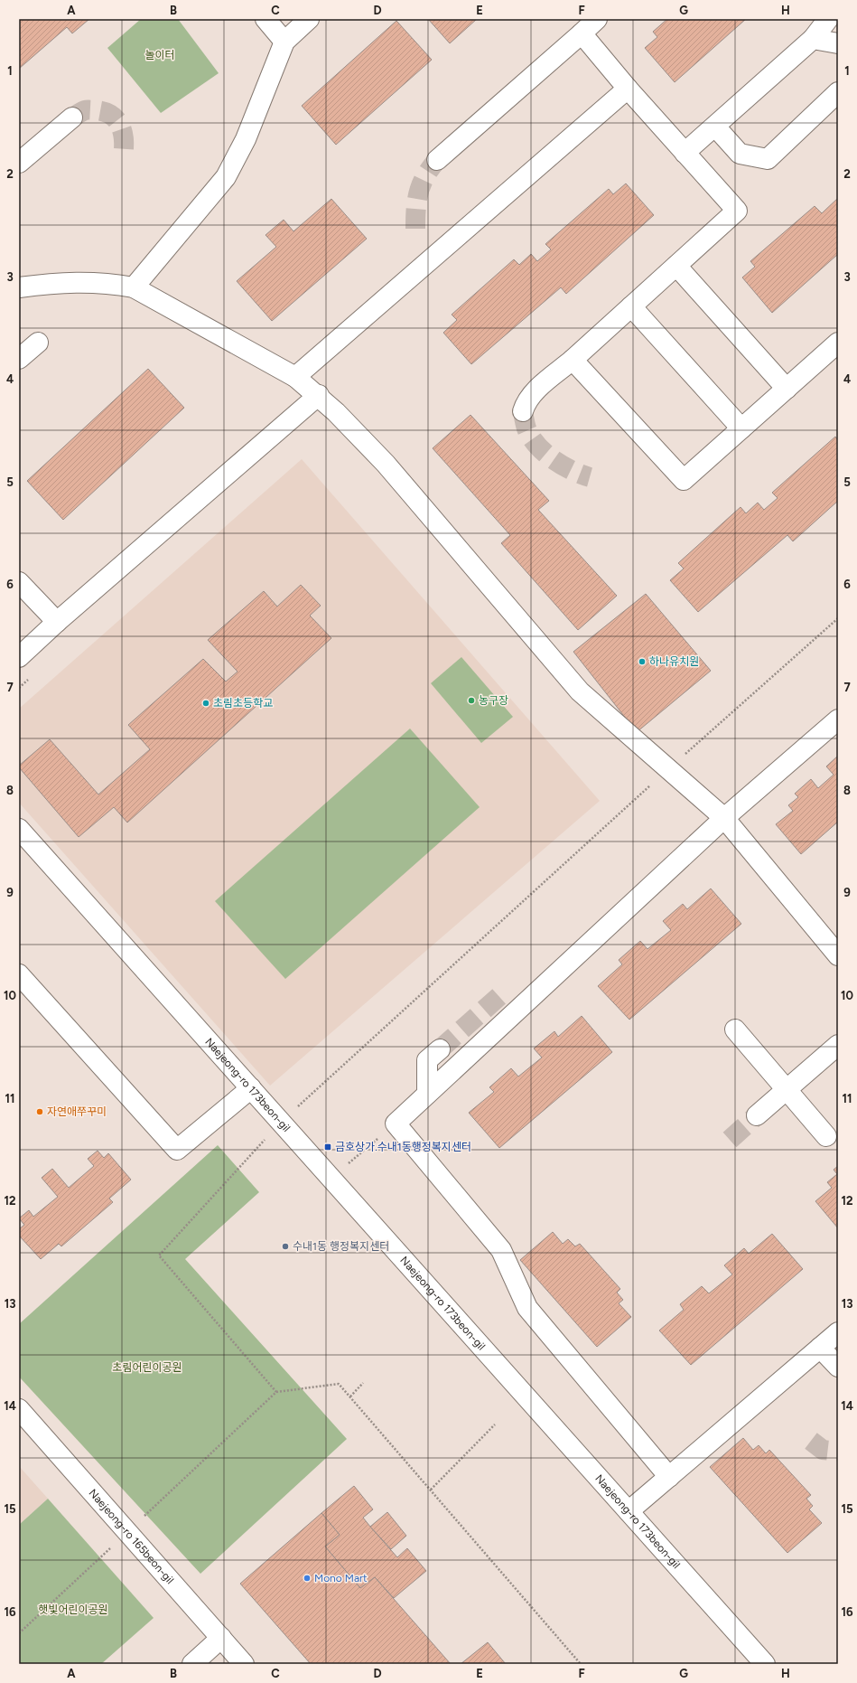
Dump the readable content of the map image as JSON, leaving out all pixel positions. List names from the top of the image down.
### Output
{
  "streets": {
    "street": ["Naejeong-ro 173beon-gil", "Naejeong-ro 165beon-gil"]
  },
  "parks": ["놀이터", "초림어린이공원", "햇빛어린이공원"],
  "places": {
    "other": [
      "하나유치원",
      "농구장",
      "초림초등학교",
      "자연애쭈꾸미",
      "수내1동 행정복지센터",
      "Mono Mart"
    ],
    "transit": ["금호상가.수내1동행정복지센터"]
  },
  "grid": {
    "columns": [
      "A",
      "B",
      "C",
      "D",
      "E",
      "F",
      "G",
      "H"
    ],
    "rows": [
      "1",
      "2",
      "3",
      "4",
      "5",
      "6",
      "7",
      "8",
      "9",
      "10",
      "11",
      "12",
      "13",
      "14",
      "15",
      "16"
    ]
  }
}
